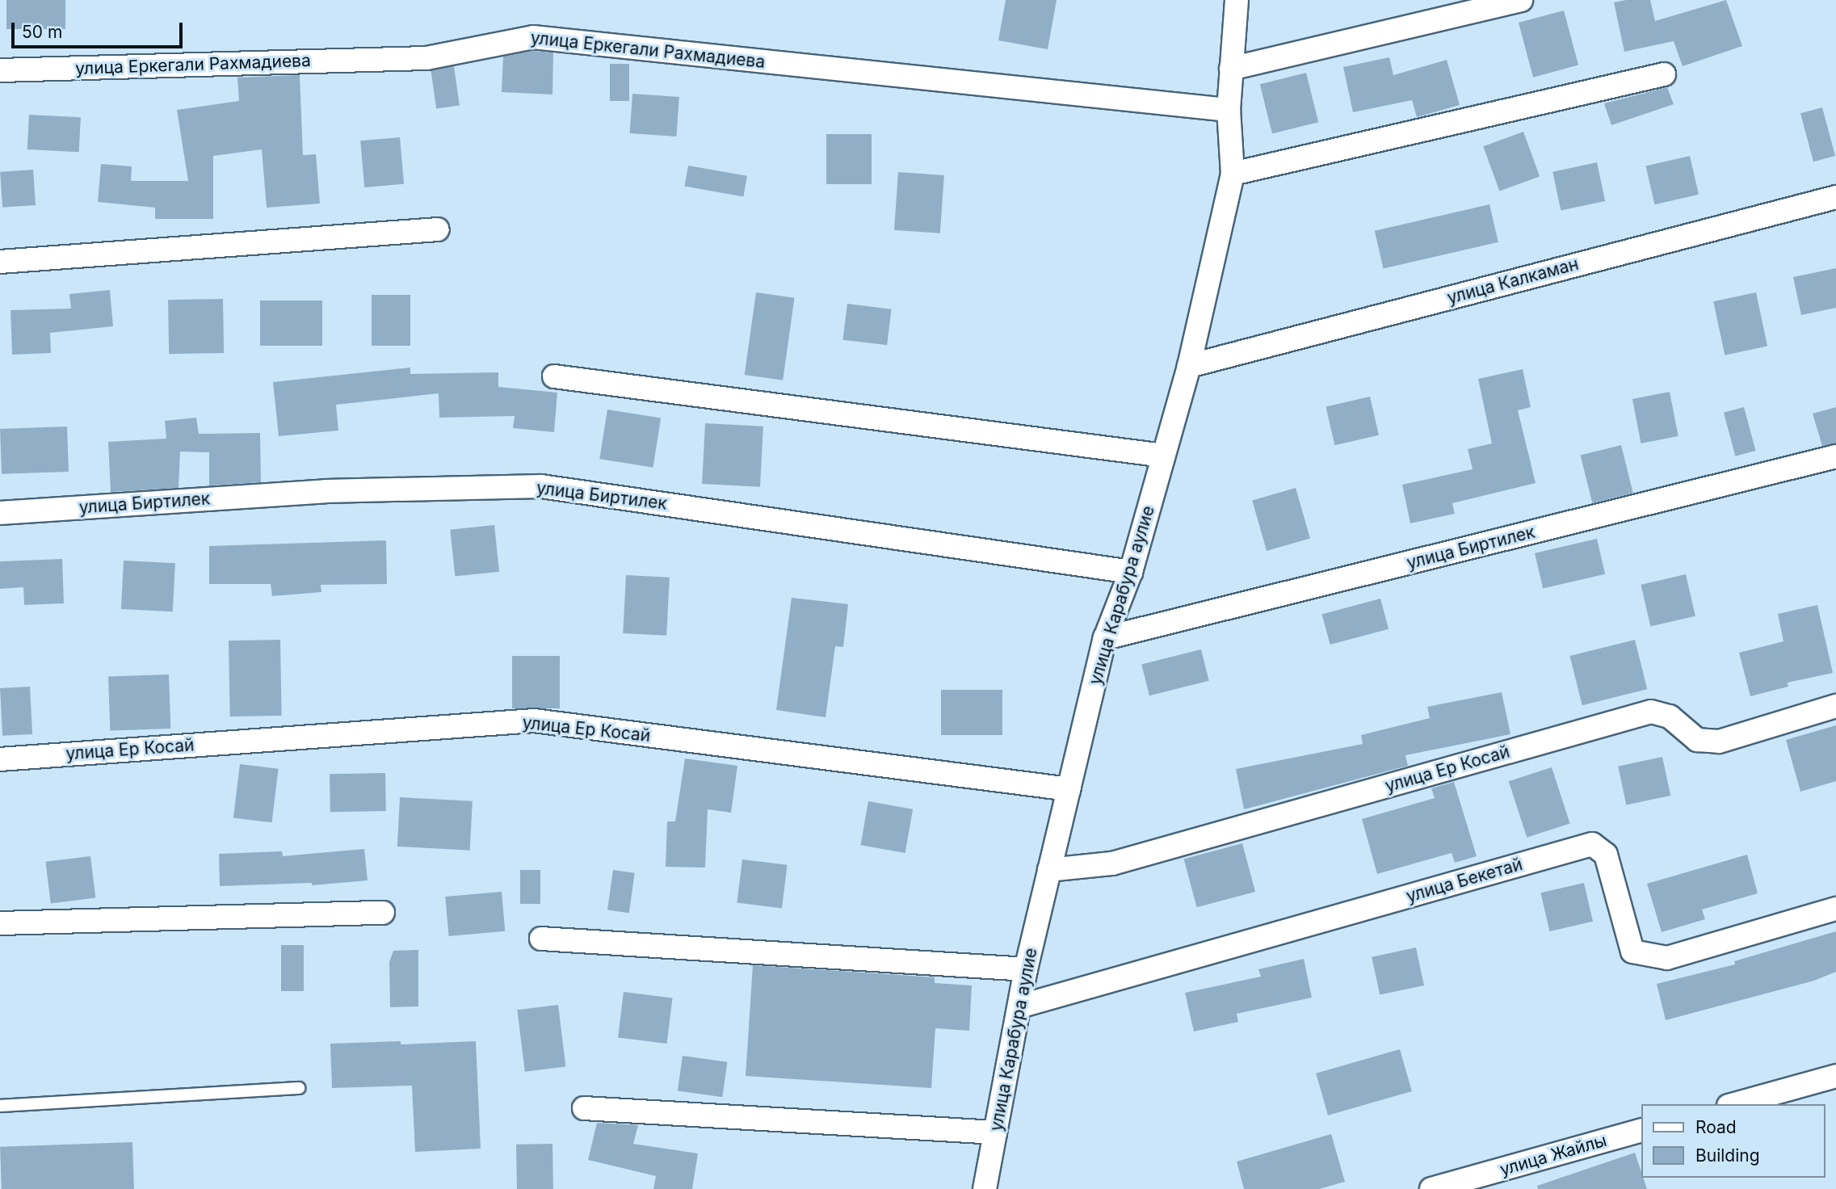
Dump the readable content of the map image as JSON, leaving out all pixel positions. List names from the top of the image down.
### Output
{
  "streets": {
    "street": [
      "улица Еркегали Рахмадиева",
      "улица Калкаман",
      "улица Биртилек",
      "улица Карабура аулие",
      "улица Ер Косай",
      "улица Бекетай",
      "улица Жайлы"
    ]
  },
  "crossings": [
    ["улица Еркегали Рахмадиева", "улица Карабура аулие"],
    ["улица Калкаман", "улица Карабура аулие"],
    ["улица Биртилек", "улица Карабура аулие"],
    ["улица Карабура аулие", "улица Ер Косай"],
    ["улица Карабура аулие", "улица Бекетай"]
  ],
  "legend": ["Road", "Building"],
  "scale_bar": "50 m"
}
